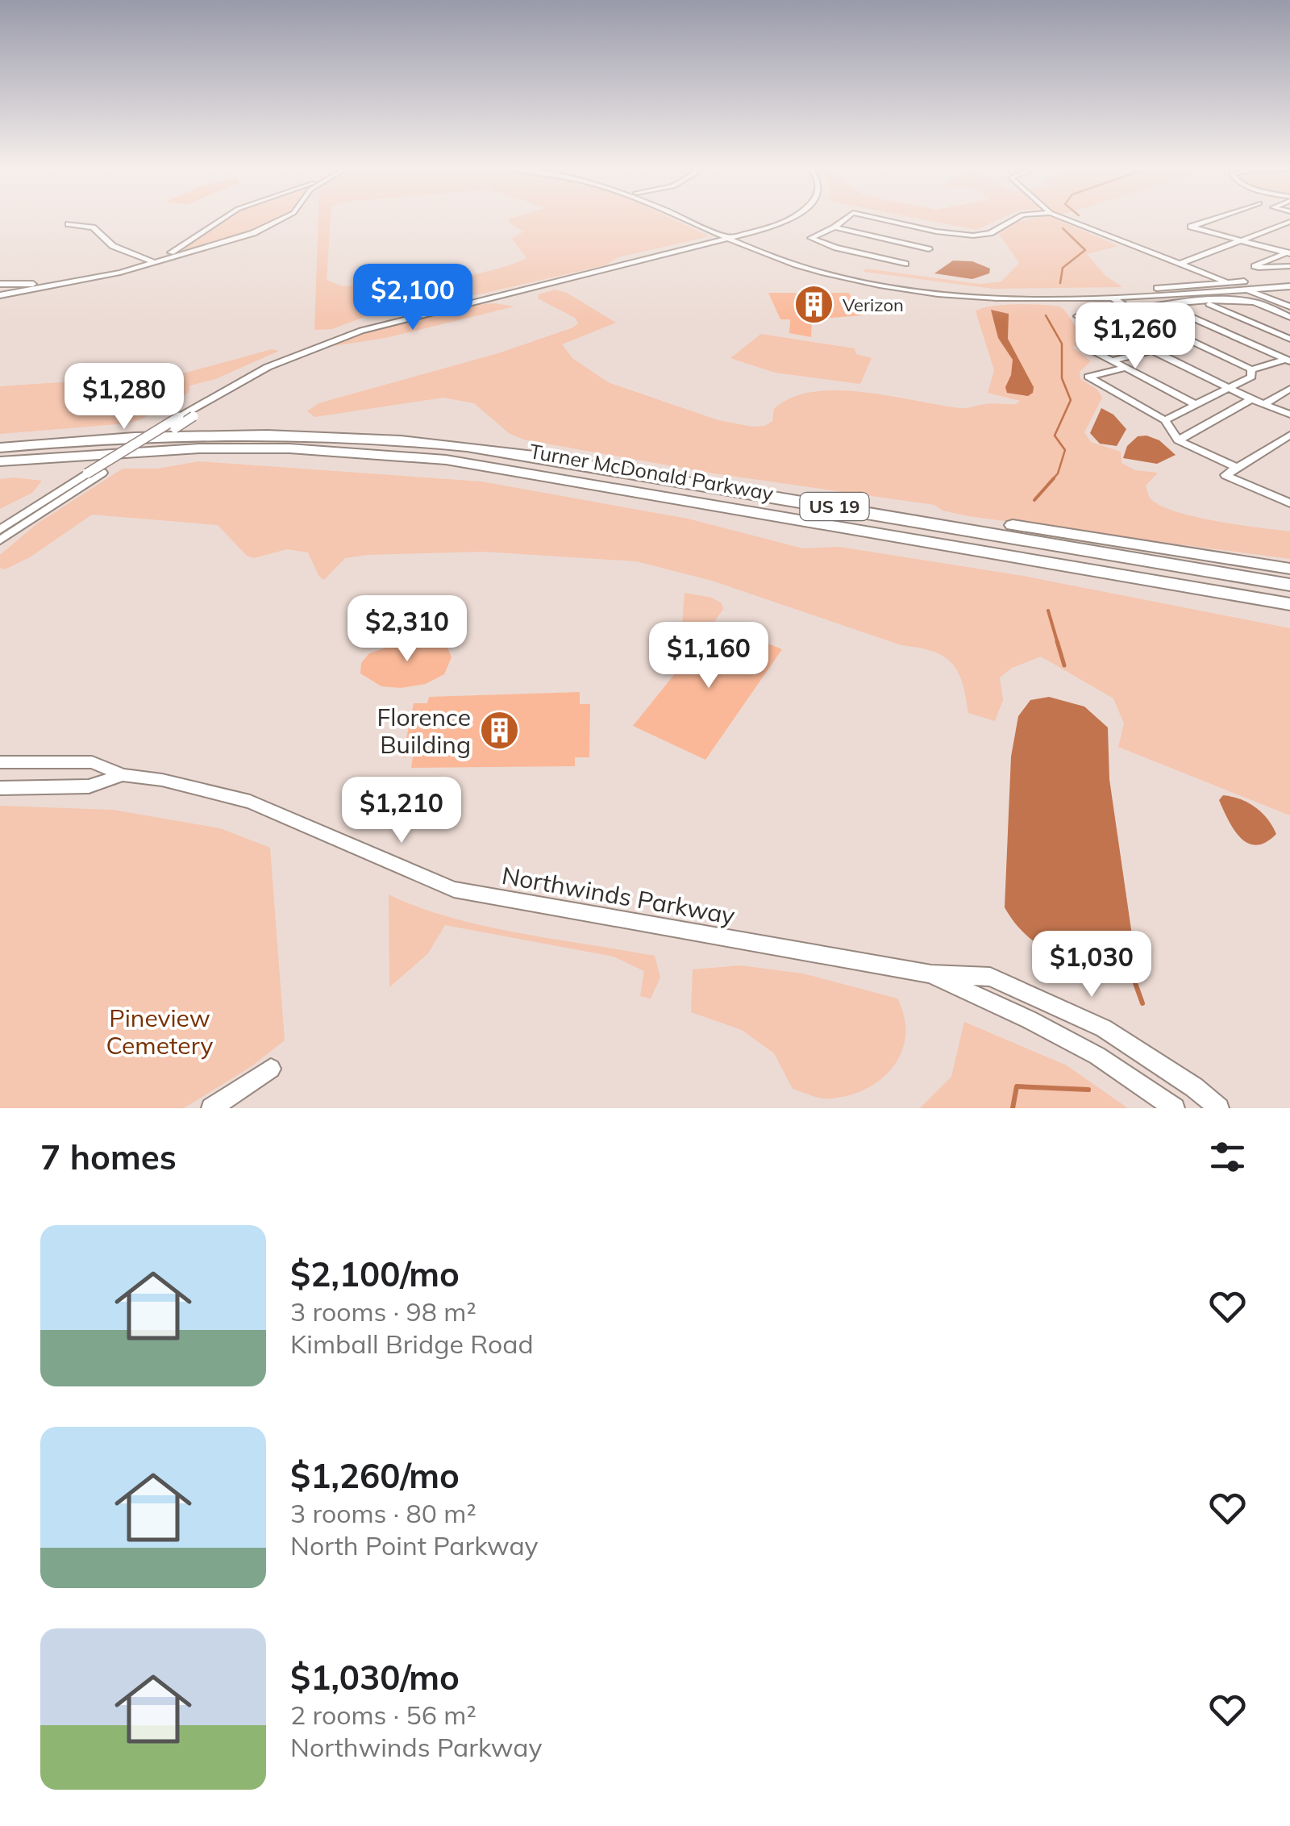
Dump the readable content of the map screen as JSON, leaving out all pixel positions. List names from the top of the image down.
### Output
{
  "streets": {
    "highway": ["Turner McDonald Parkway", "US 19"],
    "street": ["Northwinds Parkway"]
  },
  "parks": ["Pineview Cemetery"],
  "places": {
    "building": ["Verizon", "Florence Building"]
  },
  "page": {
    "price": [
      "$2,100",
      "$1,260",
      "$1,280",
      "$2,310",
      "$1,160",
      "$1,210",
      "$1,030"
    ],
    "heading": "7 homes",
    "list": [
      {
        "name": "$2,100/mo",
        "note": "3 rooms · 98 m² · Kimball Bridge Road"
      },
      {
        "name": "$1,260/mo",
        "note": "3 rooms · 80 m² · North Point Parkway"
      },
      {
        "name": "$1,030/mo",
        "note": "2 rooms · 56 m² · Northwinds Parkway"
      }
    ]
  }
}
